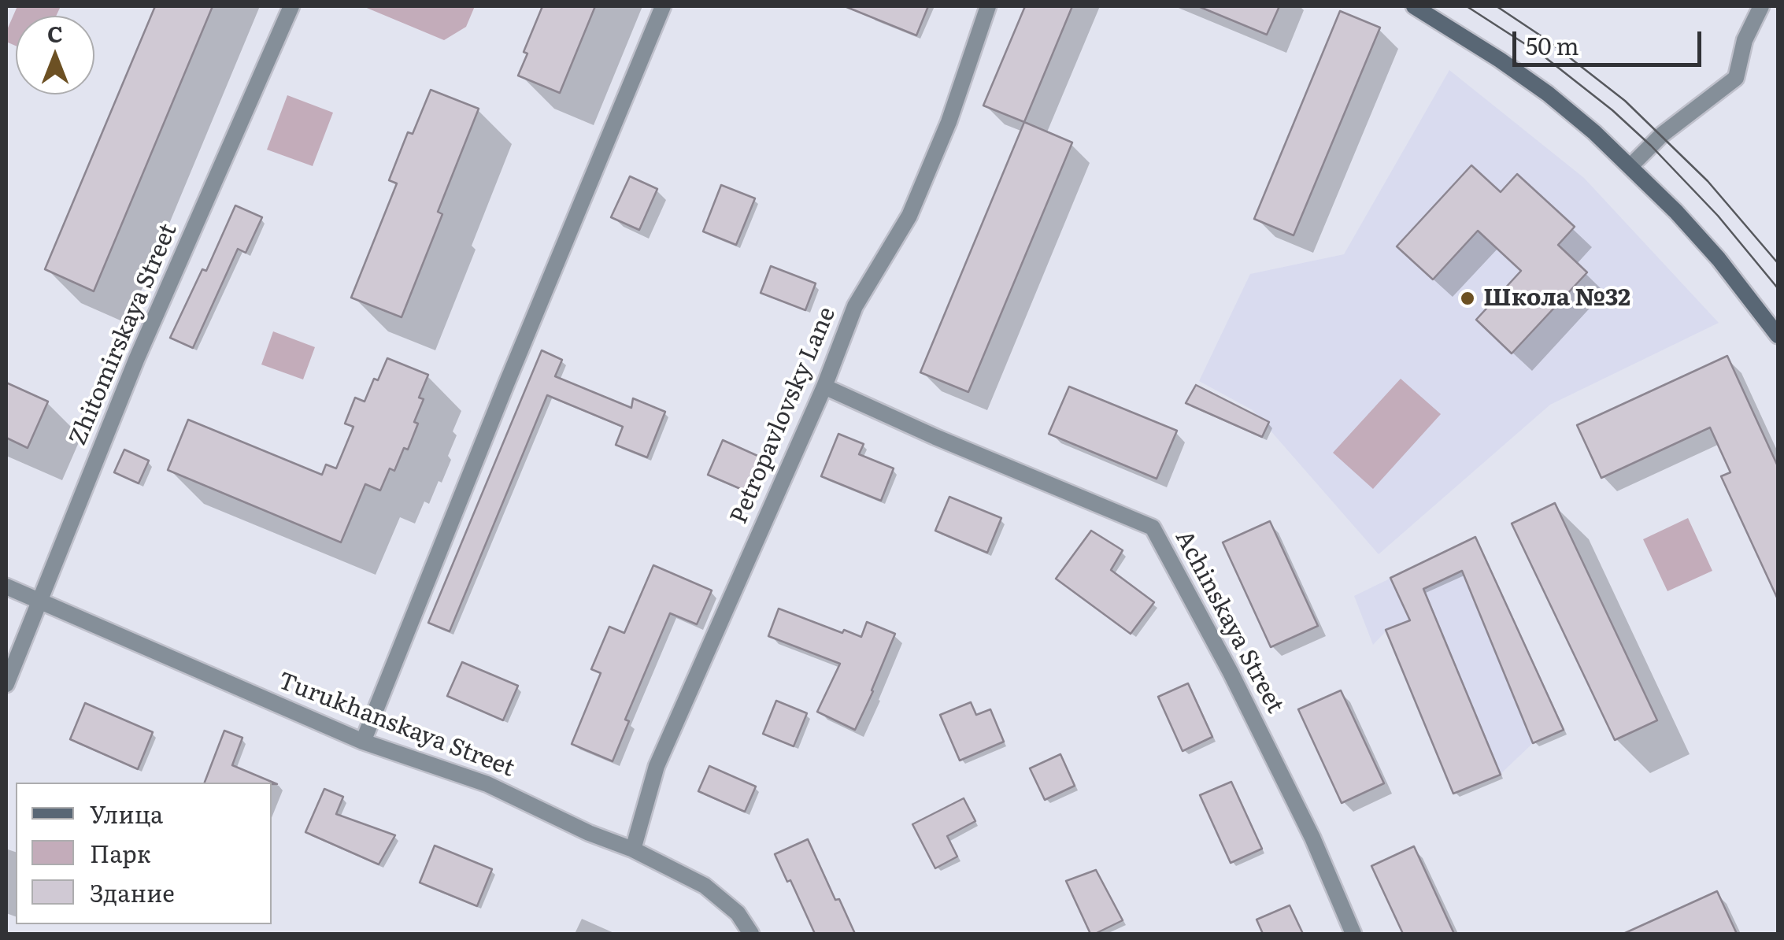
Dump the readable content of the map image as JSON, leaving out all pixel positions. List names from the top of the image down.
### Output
{
  "streets": {
    "street": [
      "Zhitomirskaya Street",
      "Petropavlovsky Lane",
      "Achinskaya Street",
      "Turukhanskaya Street"
    ]
  },
  "crossings": [
    ["Zhitomirskaya Street", "Turukhanskaya Street"],
    ["Petropavlovsky Lane", "Achinskaya Street"],
    ["Petropavlovsky Lane", "Turukhanskaya Street"]
  ],
  "places": ["Школа №32"],
  "legend": ["Улица", "Парк", "Здание"],
  "scale_bar": "50 m",
  "north": "top"
}
